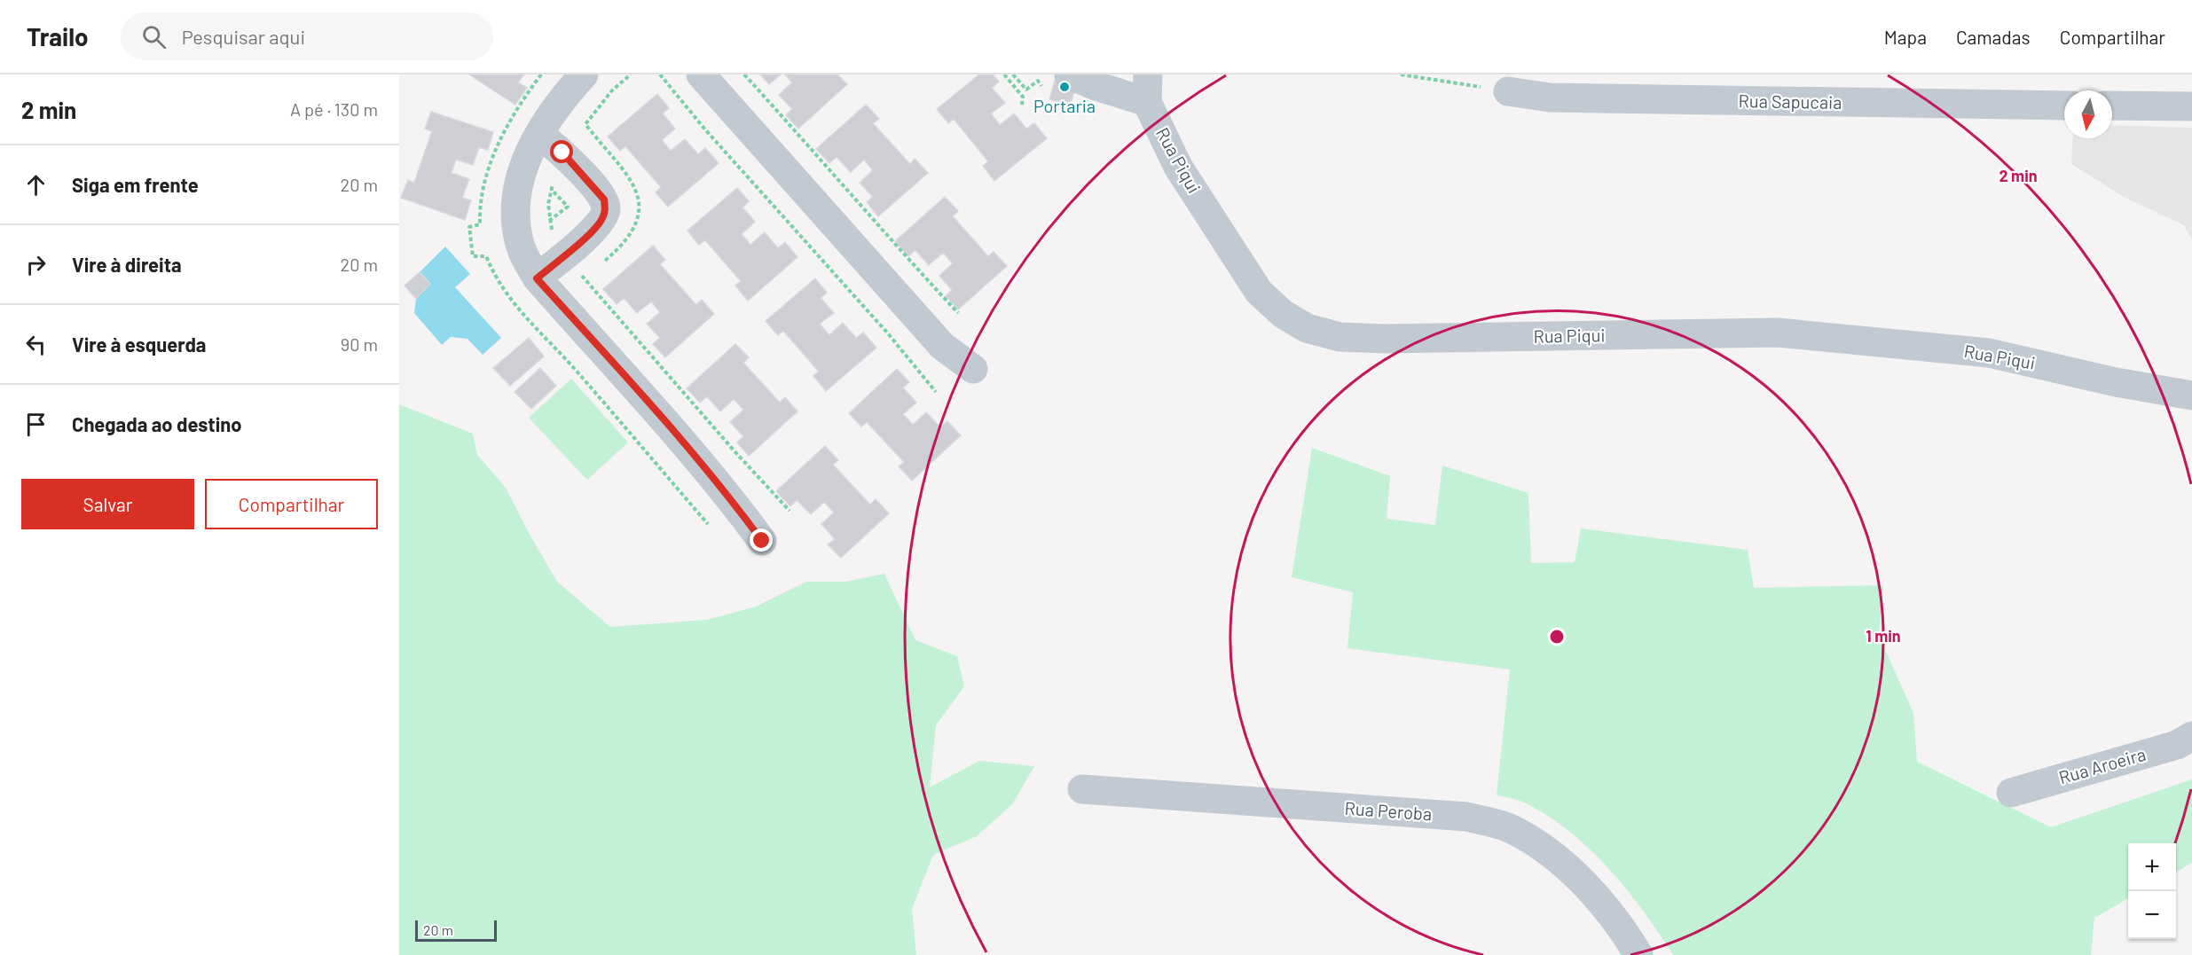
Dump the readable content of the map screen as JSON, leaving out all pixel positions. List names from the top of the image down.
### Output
{
  "streets": {
    "street": [
      "Rua Sapucaia",
      "Rua Piqui",
      "Rua Aroeira",
      "Rua Peroba"
    ]
  },
  "places": ["Portaria"],
  "scale_bar": "20 m",
  "north": "bottom",
  "page": {
    "header": "Trailo",
    "search": "Pesquisar aqui",
    "nav": ["Mapa", "Camadas", "Compartilhar"],
    "heading": ["2 min", "A pé · 130 m"],
    "list": [
      ["Siga em frente", "20 m"],
      ["Vire à direita", "20 m"],
      ["Vire à esquerda", "90 m"],
      "Chegada ao destino"
    ],
    "buttons": ["Salvar", "Compartilhar"],
    "map_buttons": ["+", "−"],
    "scale": "20 m"
  },
  "rings": ["2 min", "1 min"]
}
